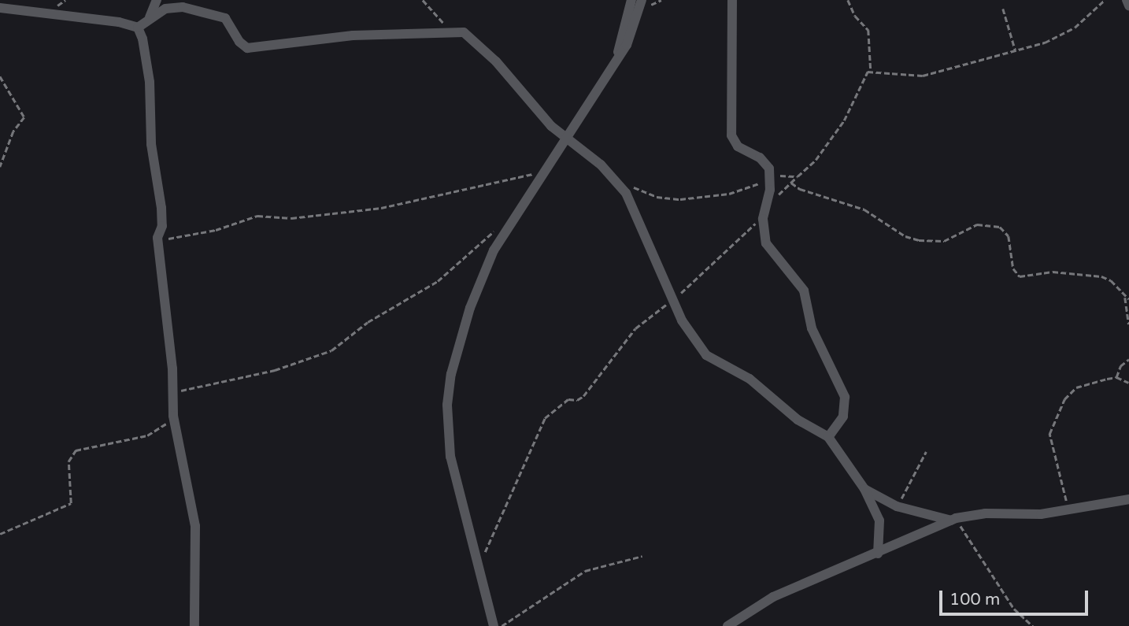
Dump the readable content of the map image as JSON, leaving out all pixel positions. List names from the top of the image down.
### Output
{
  "scale_bar": "100 m"
}
